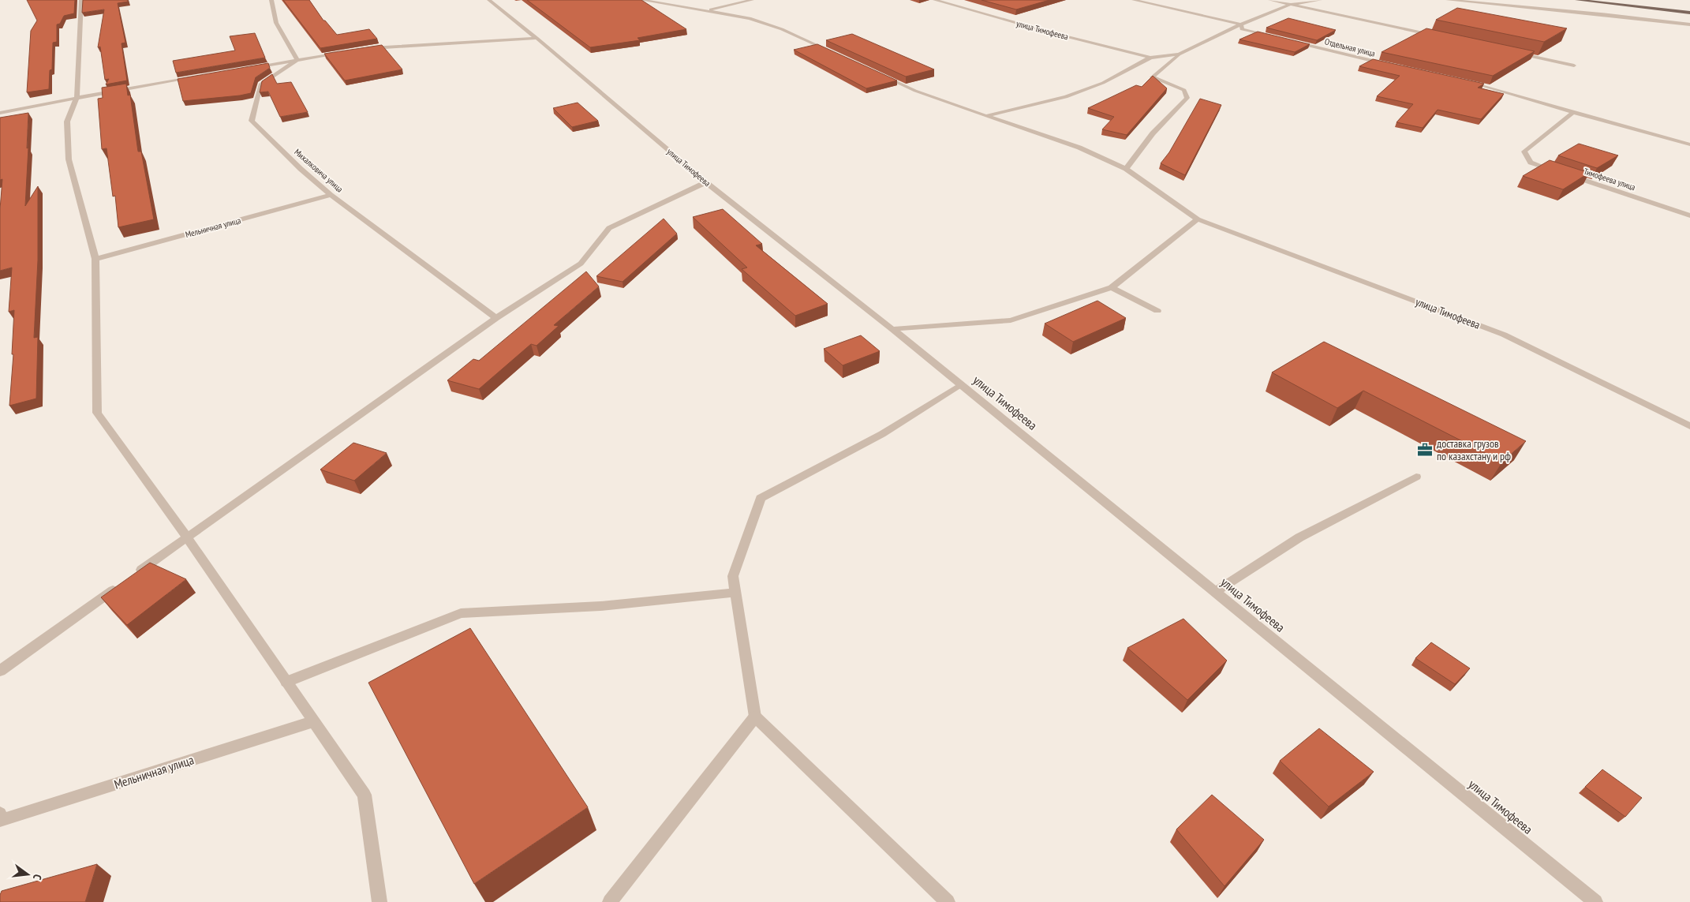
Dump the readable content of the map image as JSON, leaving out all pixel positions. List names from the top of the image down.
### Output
{
  "streets": {
    "street": [
      "улица Тимофеева",
      "Отдельная улица",
      "Михалковича улица",
      "Тимофеева улица",
      "Мельничная улица"
    ]
  },
  "crossings": [
    ["Михалковича улица", "Мельничная улица"]
  ],
  "places": {
    "office": ["доставка грузов по казахстану и рф"]
  },
  "north": "right"
}
